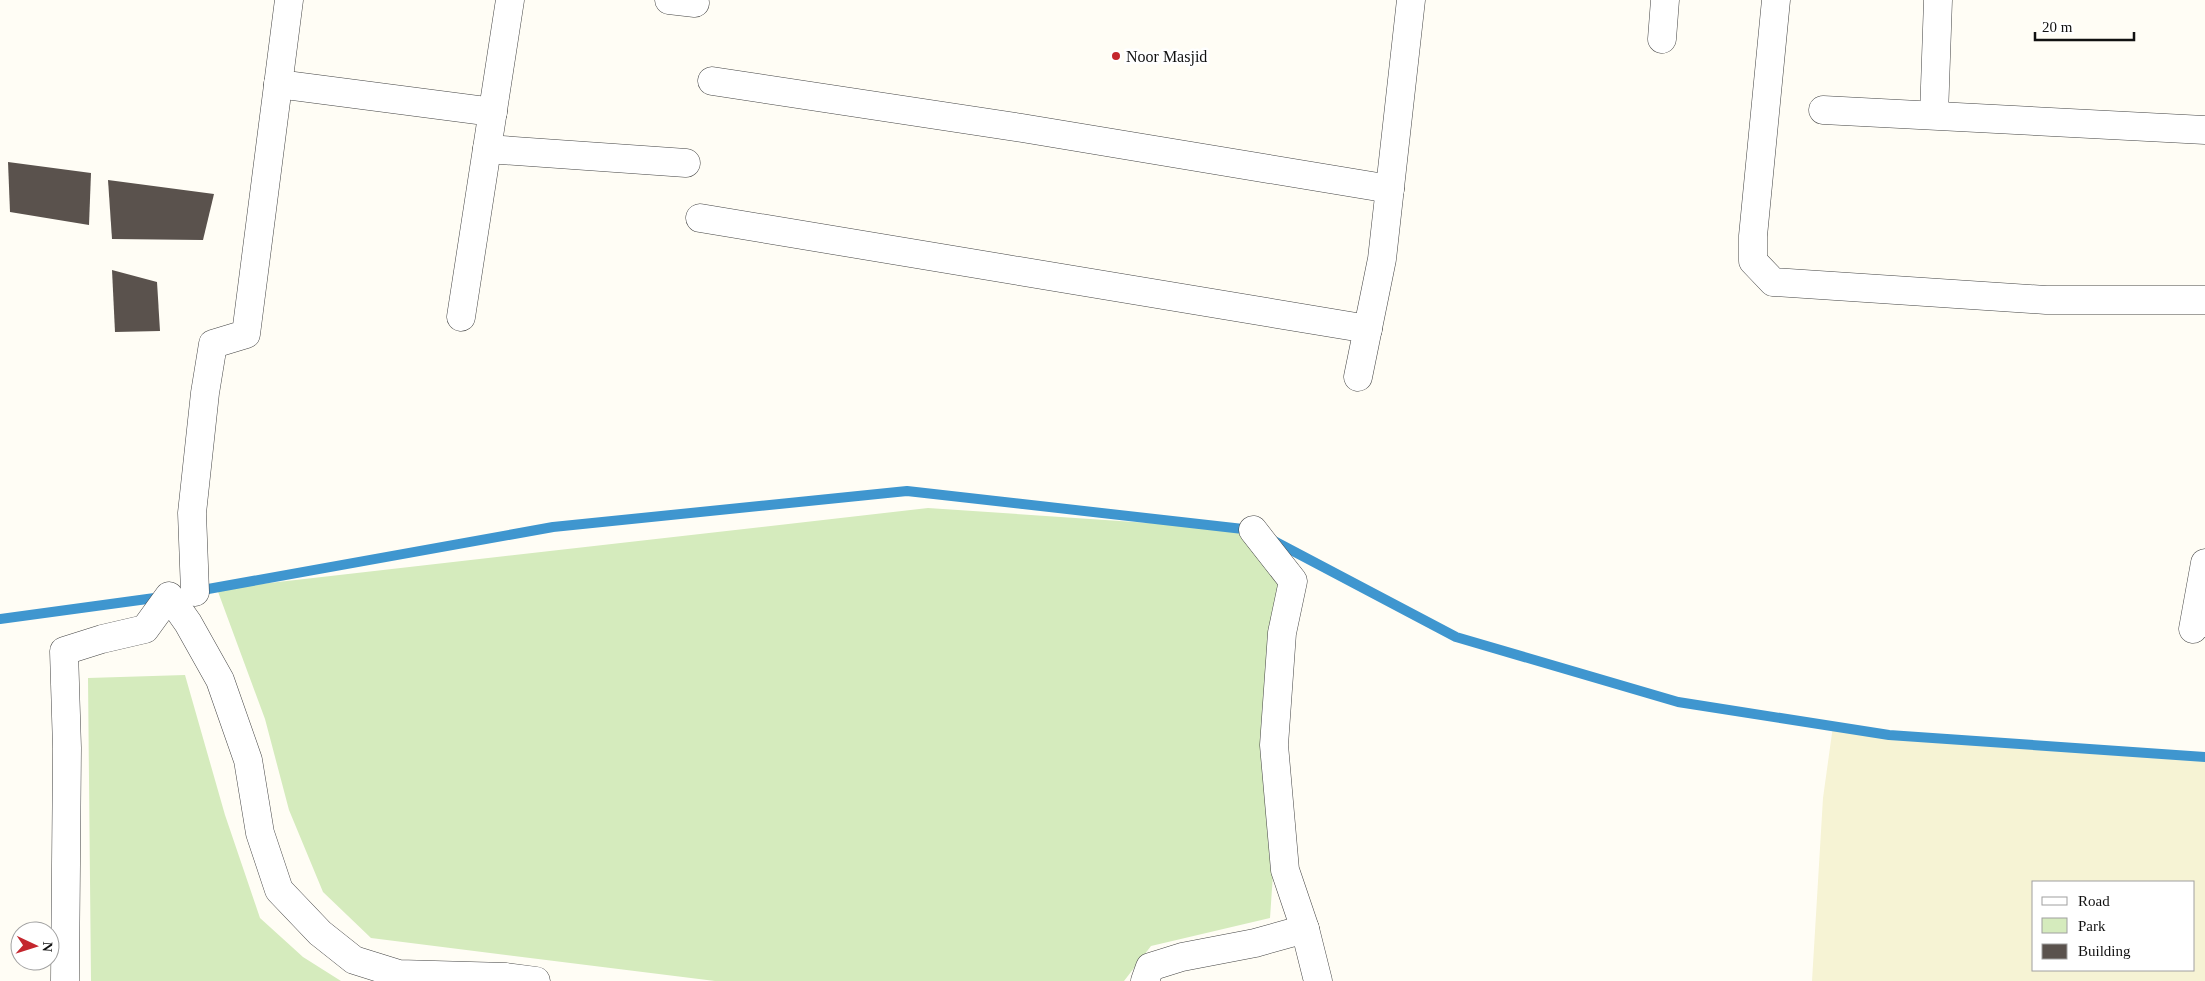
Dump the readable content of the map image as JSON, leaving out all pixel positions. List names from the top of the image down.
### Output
{
  "places": ["Noor Masjid"],
  "legend": ["Road", "Park", "Building"],
  "scale_bar": "20 m",
  "north": "right"
}
